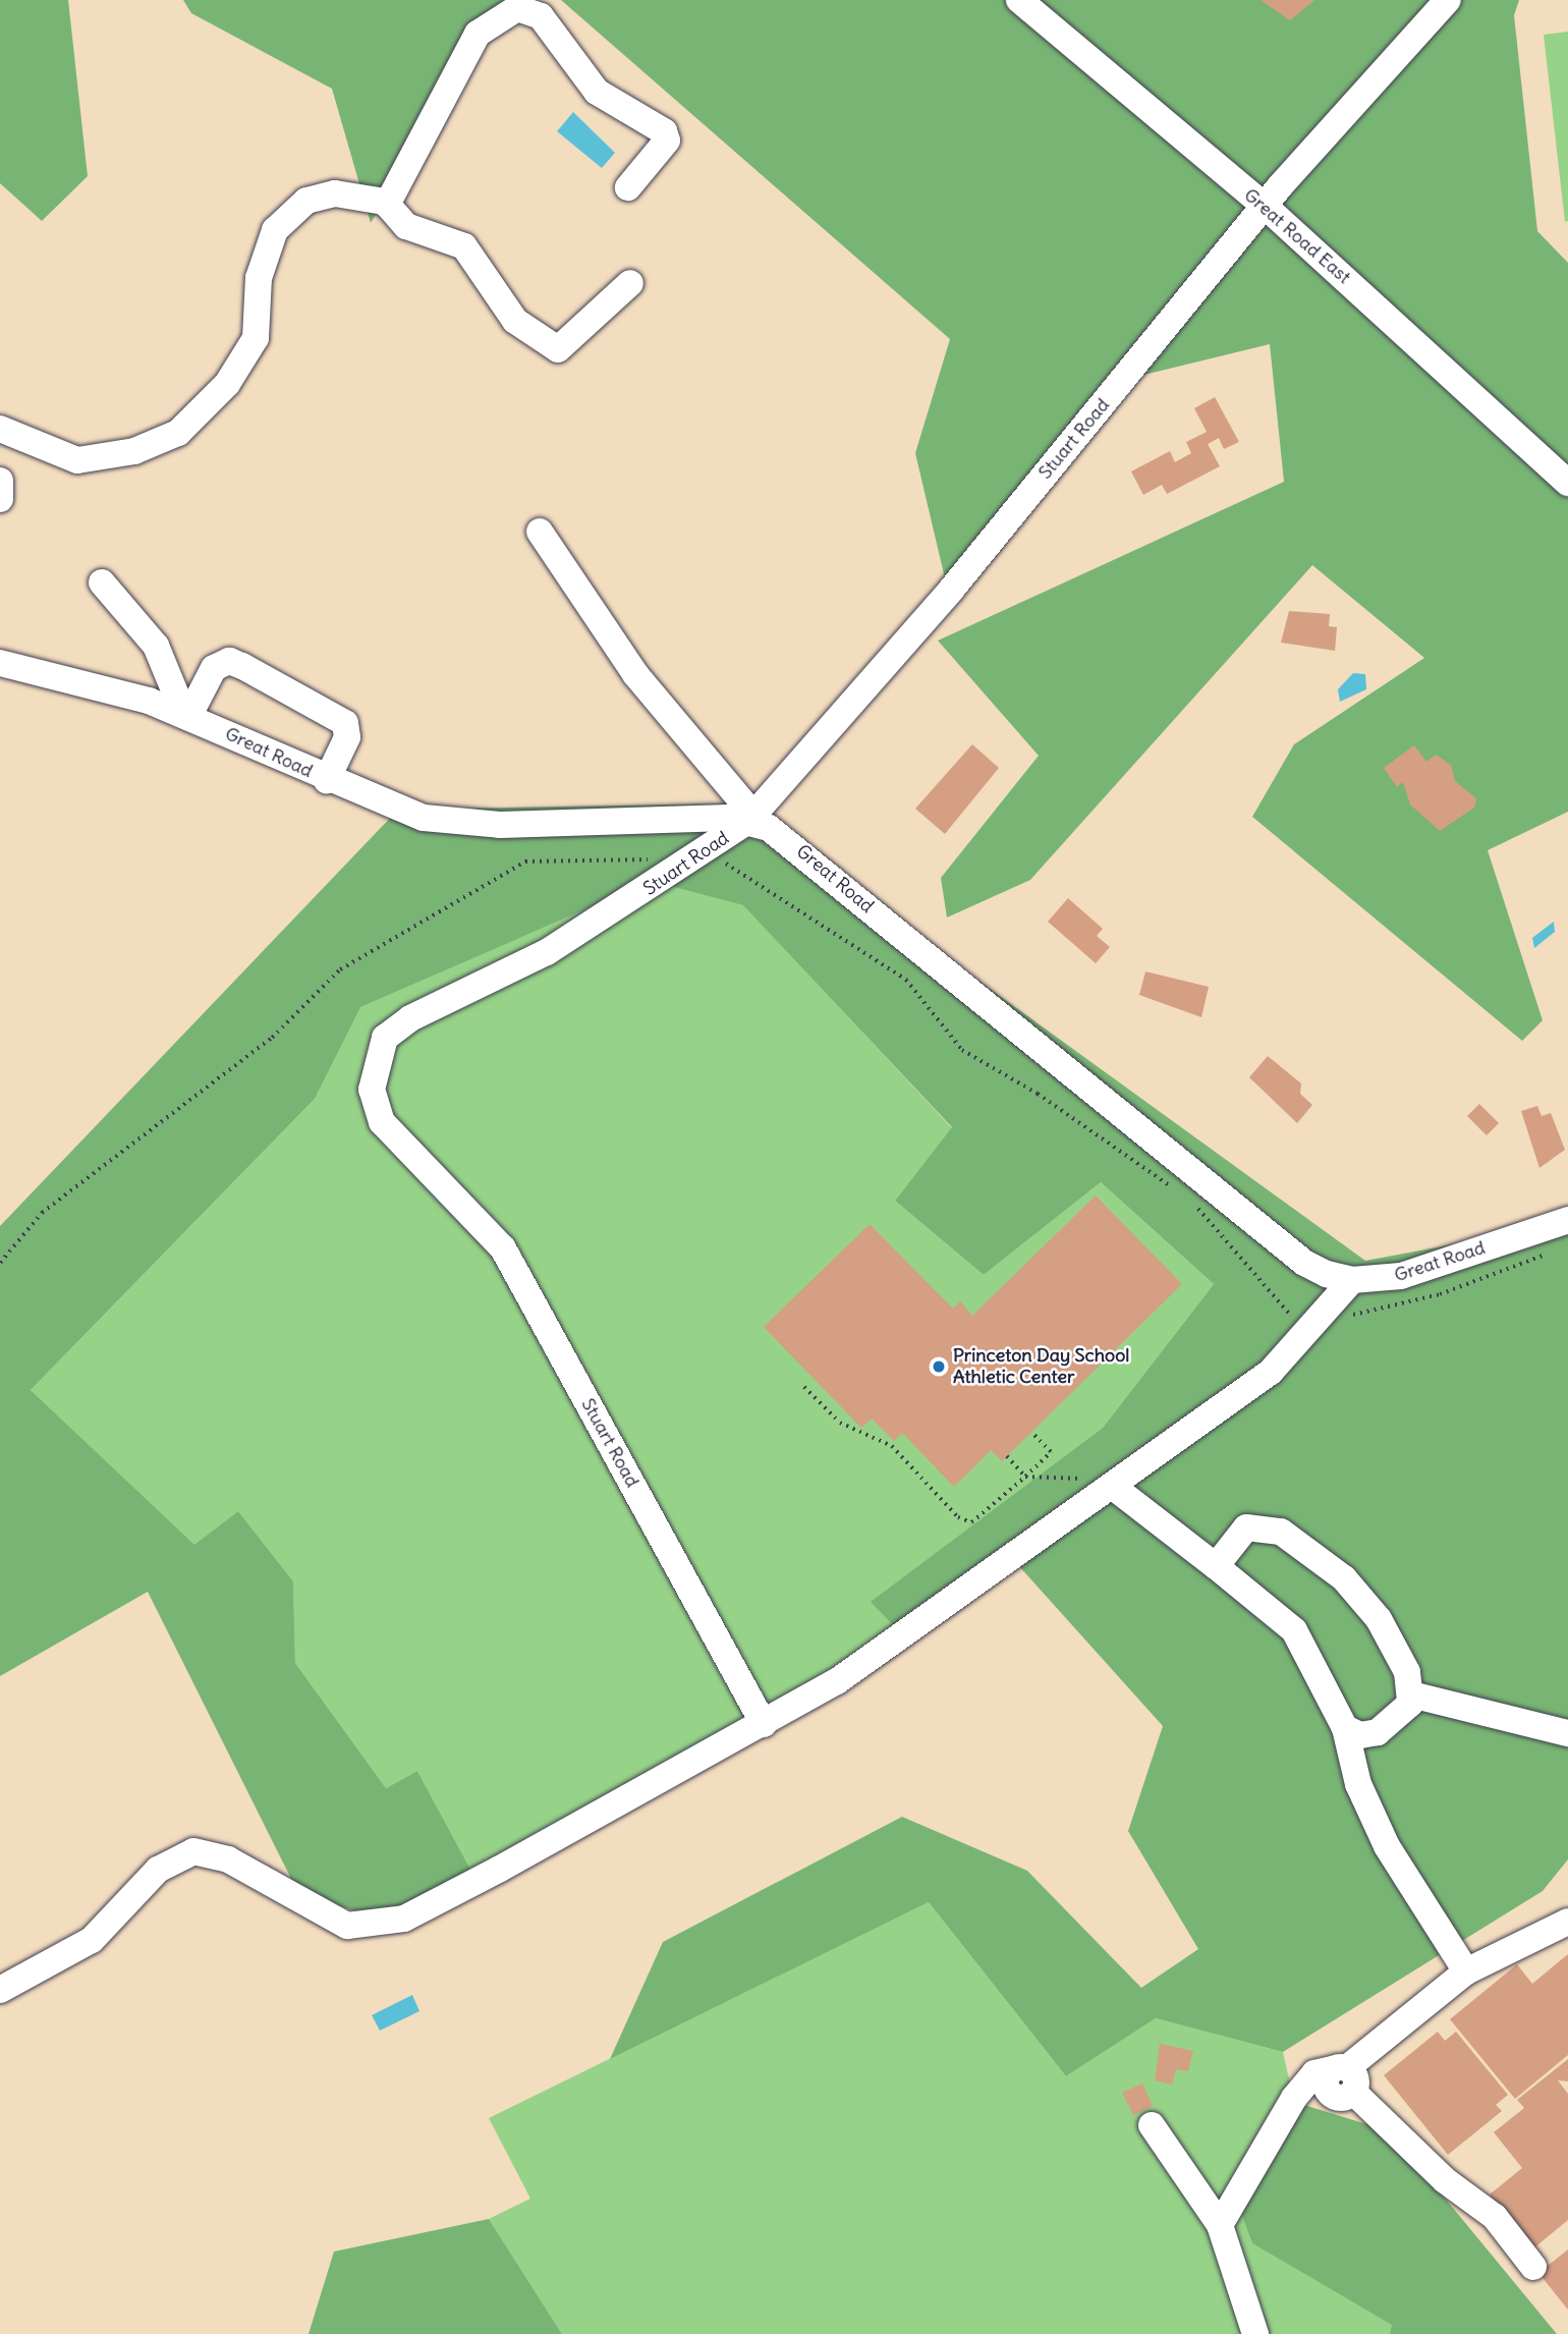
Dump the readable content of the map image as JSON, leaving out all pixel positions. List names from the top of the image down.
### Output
{
  "streets": {
    "street": ["Great Road East", "Stuart Road", "Great Road"]
  },
  "crossings": [
    ["Great Road East", "Stuart Road"],
    ["Stuart Road", "Great Road"]
  ],
  "places": ["Princeton Day School Athletic Center"]
}
